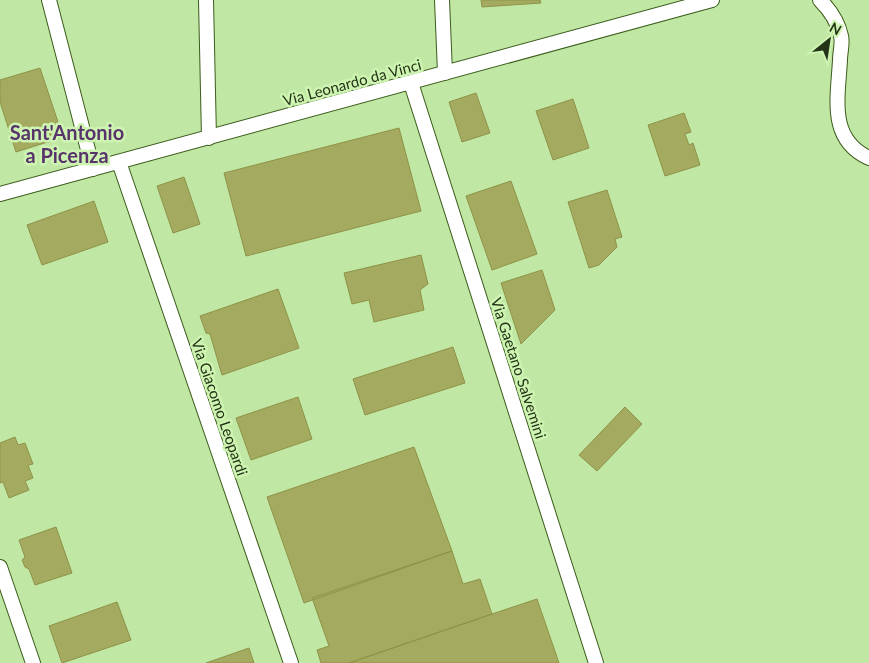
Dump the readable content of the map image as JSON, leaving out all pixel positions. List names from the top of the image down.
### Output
{
  "streets": {
    "street": ["Via Leonardo da Vinci", "Via Gaetano Salvemini", "Via Giacomo Leopardi"]
  },
  "crossings": [
    ["Via Leonardo da Vinci", "Via Gaetano Salvemini"],
    ["Via Leonardo da Vinci", "Via Giacomo Leopardi"]
  ],
  "districts": ["Sant'Antonio a Picenza"],
  "north": "top right"
}
